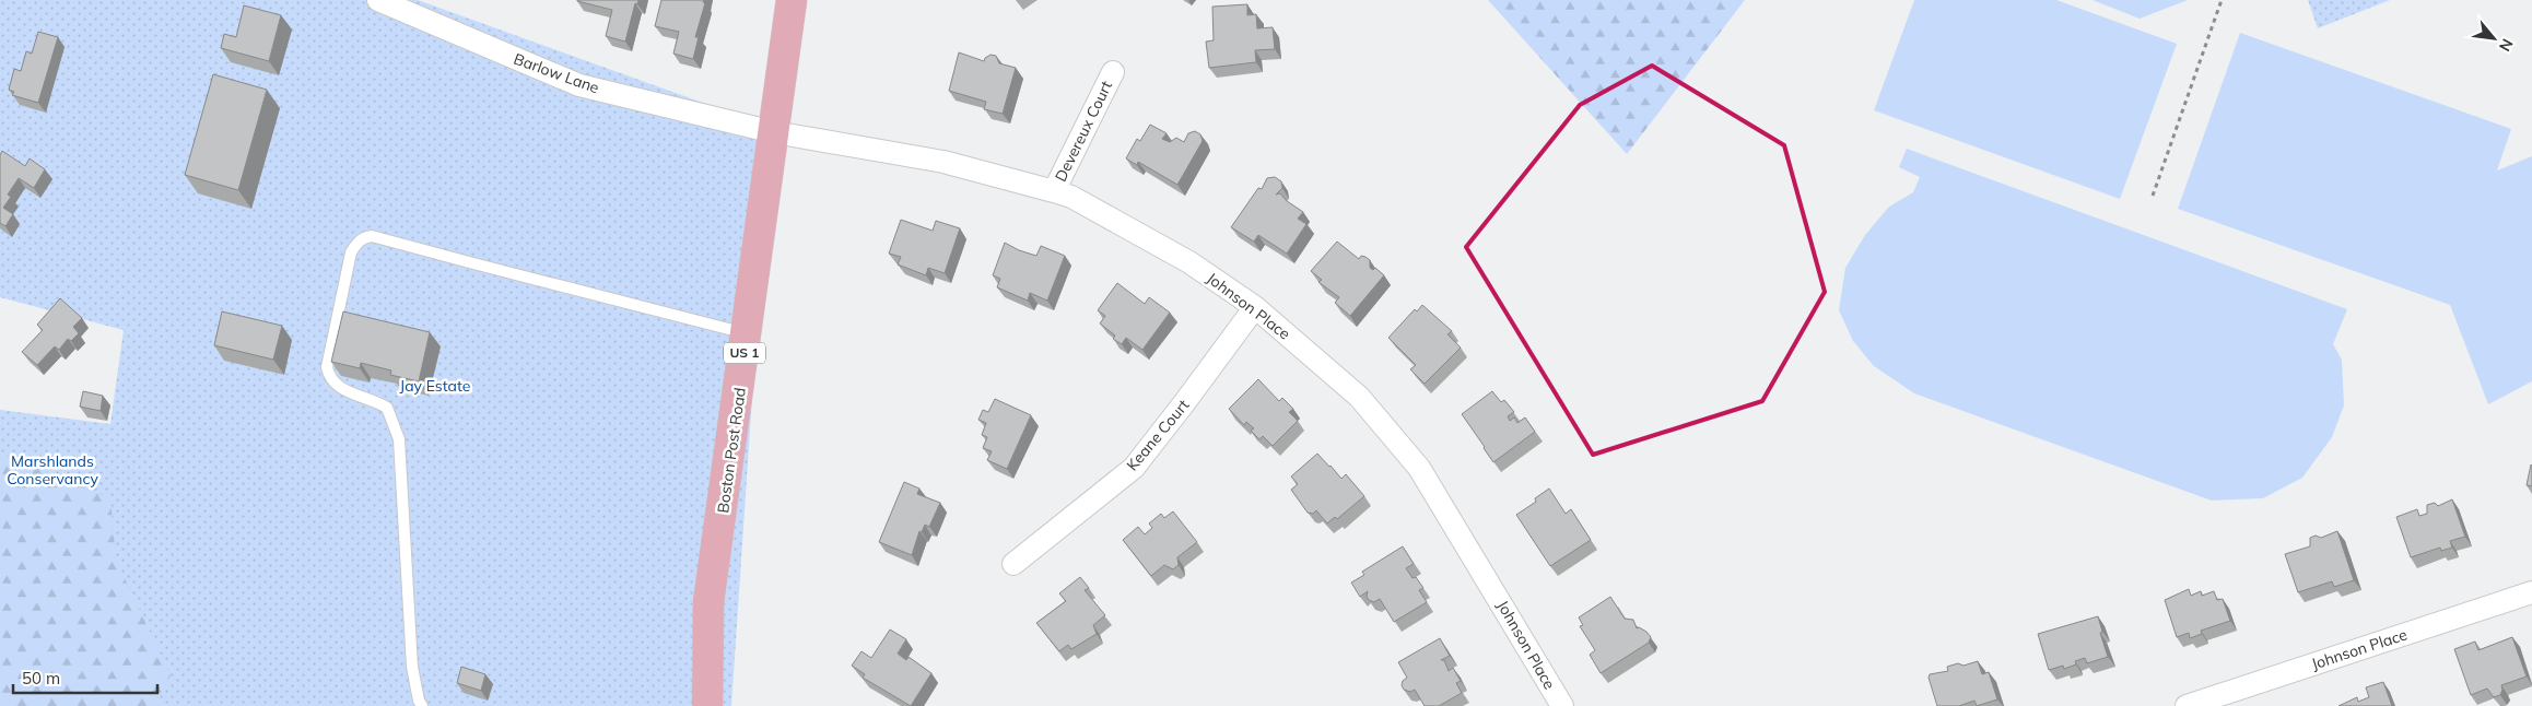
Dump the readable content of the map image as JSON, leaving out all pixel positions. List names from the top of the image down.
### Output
{
  "streets": {
    "main road": ["US 1", "Boston Post Road"],
    "street": [
      "Barlow Lane",
      "Devereux Court",
      "Johnson Place",
      "Keane Court"
    ]
  },
  "crossings": [
    ["Barlow Lane", "Johnson Place"],
    ["Barlow Lane", "Boston Post Road"],
    ["Devereux Court", "Johnson Place"],
    ["Johnson Place", "Keane Court"],
    ["Johnson Place", "Boston Post Road"]
  ],
  "parks": ["Jay Estate", "Marshlands Conservancy"],
  "scale_bar": "50 m",
  "north": "bottom right"
}
